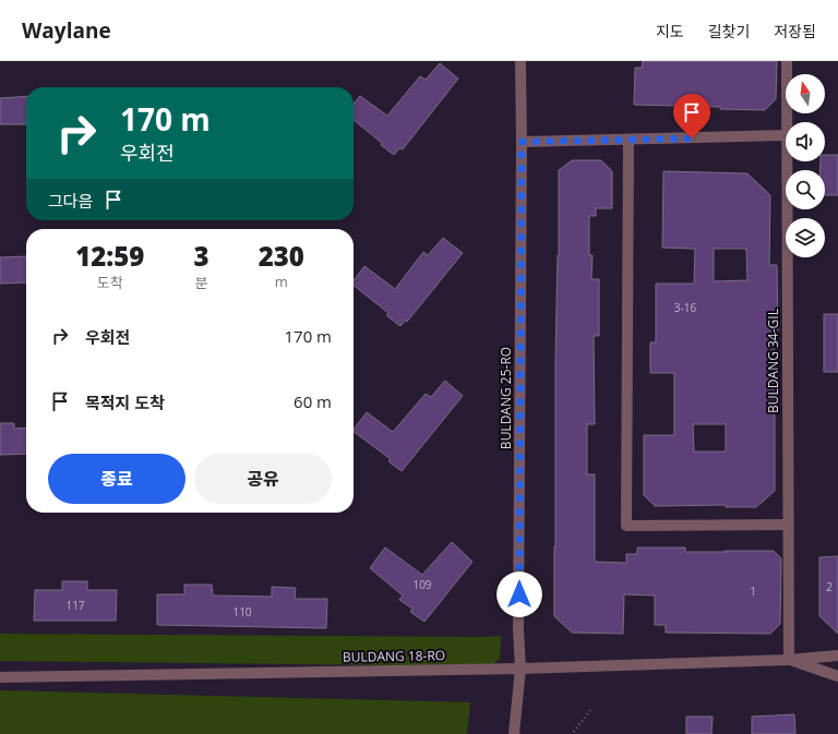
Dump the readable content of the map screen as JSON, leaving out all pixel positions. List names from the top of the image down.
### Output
{
  "streets": {
    "street": ["BULDANG 34-GIL", "BULDANG 25-RO", "BULDANG 18-RO"]
  },
  "crossings": [
    ["BULDANG 34-GIL", "BULDANG 18-RO"],
    ["BULDANG 25-RO", "BULDANG 18-RO"]
  ],
  "house_numbers": [
    "3-16",
    "109",
    "2",
    "1",
    "117",
    "110"
  ],
  "north": "top",
  "page": {
    "header": "Waylane",
    "nav": ["지도", "길찾기", "저장됨"],
    "turn": ["170 m", "우회전"],
    "then": "그다음",
    "eta": [
      "12:59",
      "도착",
      "3",
      "분",
      "230",
      "m"
    ],
    "list": [
      {
        "name": "우회전",
        "value": "170 m"
      },
      {
        "name": "목적지 도착",
        "value": "60 m"
      }
    ],
    "buttons": ["종료", "공유"]
  }
}
